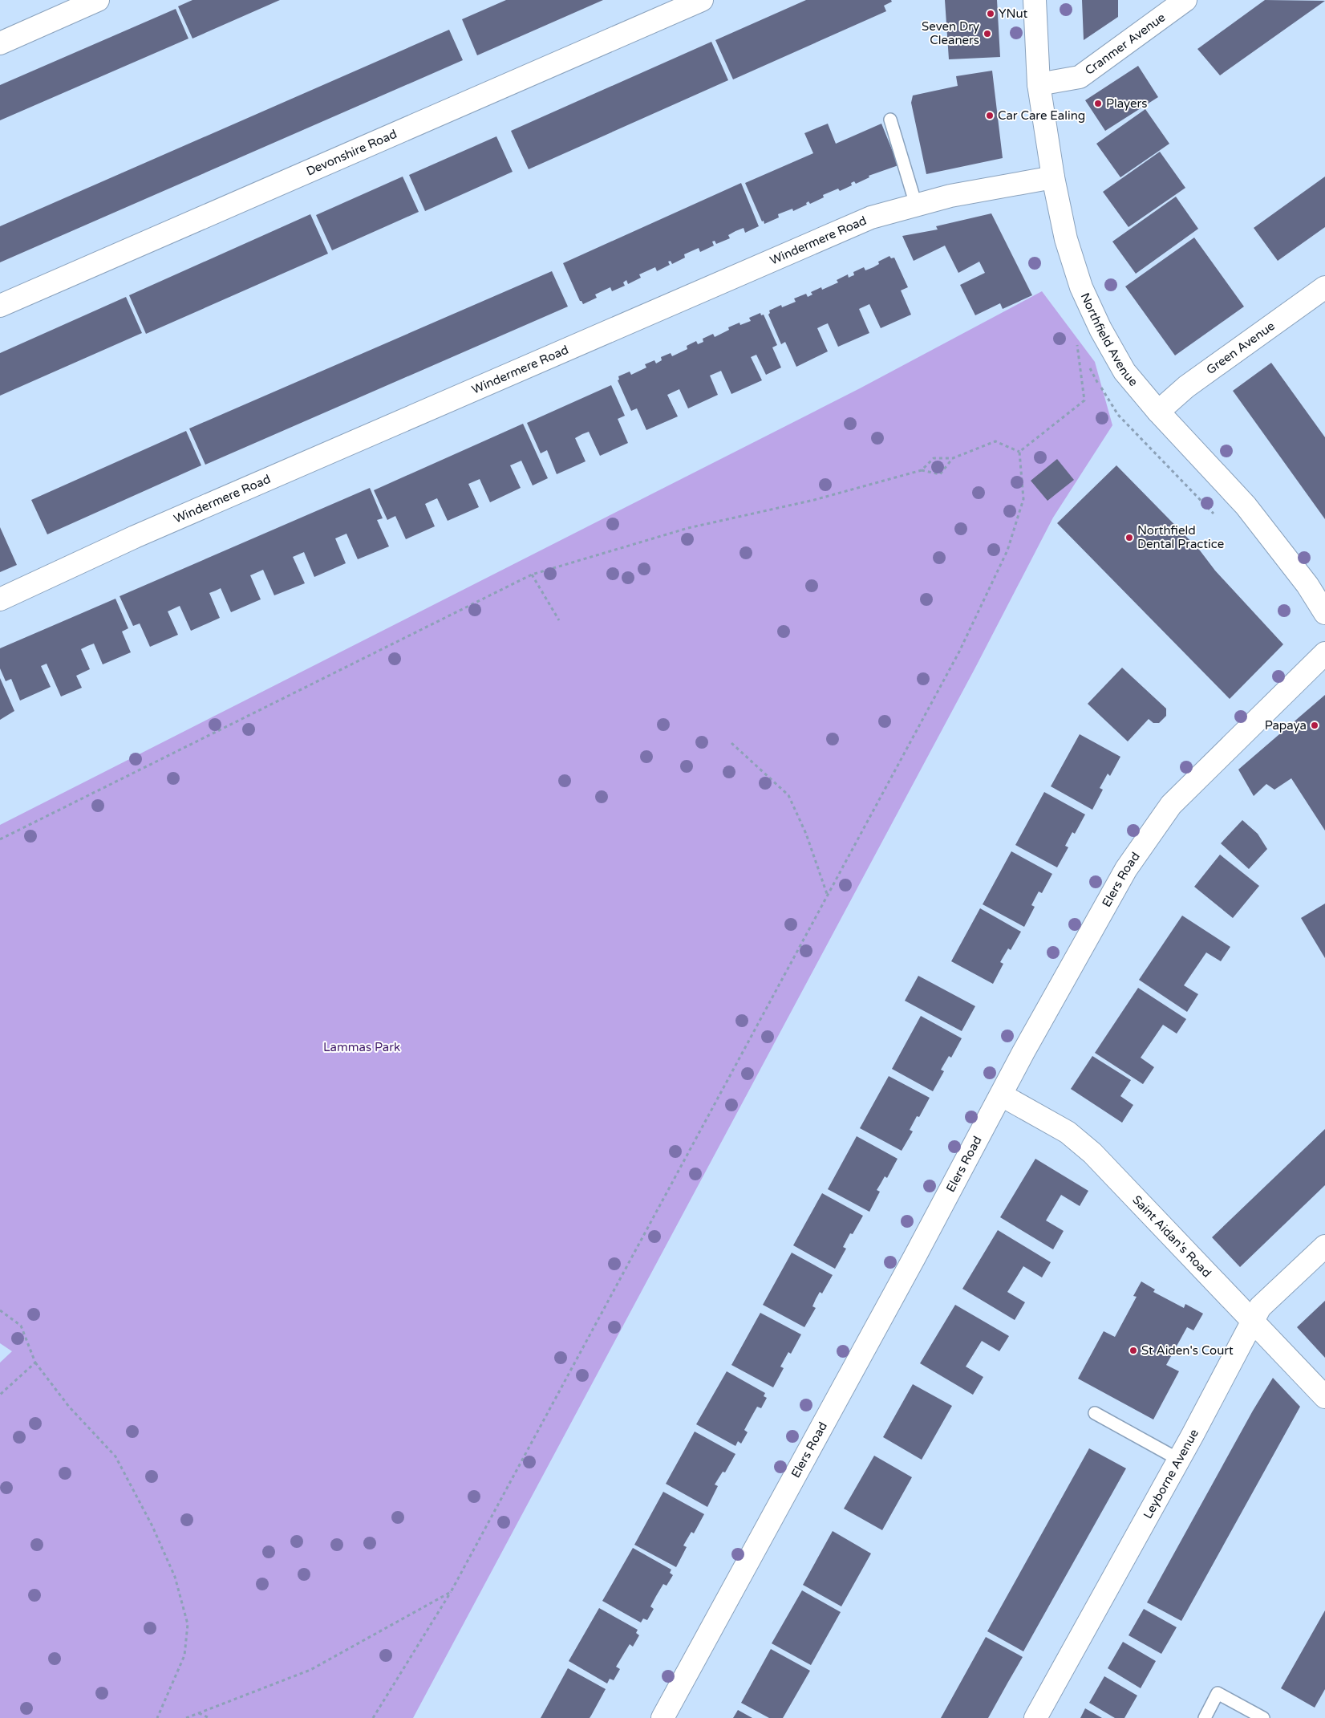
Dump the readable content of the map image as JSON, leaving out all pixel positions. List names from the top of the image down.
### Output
{
  "streets": {
    "street": [
      "Cranmer Avenue",
      "Devonshire Road",
      "Windermere Road",
      "Northfield Avenue",
      "Green Avenue",
      "Elers Road",
      "Saint Aidan's Road",
      "Leyborne Avenue"
    ]
  },
  "crossings": [
    ["Cranmer Avenue", "Northfield Avenue"],
    ["Windermere Road", "Northfield Avenue"],
    ["Northfield Avenue", "Green Avenue"],
    ["Elers Road", "Saint Aidan's Road"],
    ["Saint Aidan's Road", "Leyborne Avenue"]
  ],
  "parks": ["Lammas Park"],
  "places": [
    "YNut",
    "Seven Dry Cleaners",
    "Players",
    "Car Care Ealing",
    "Northfield Dental Practice",
    "Papaya",
    "St Aiden's Court"
  ]
}
